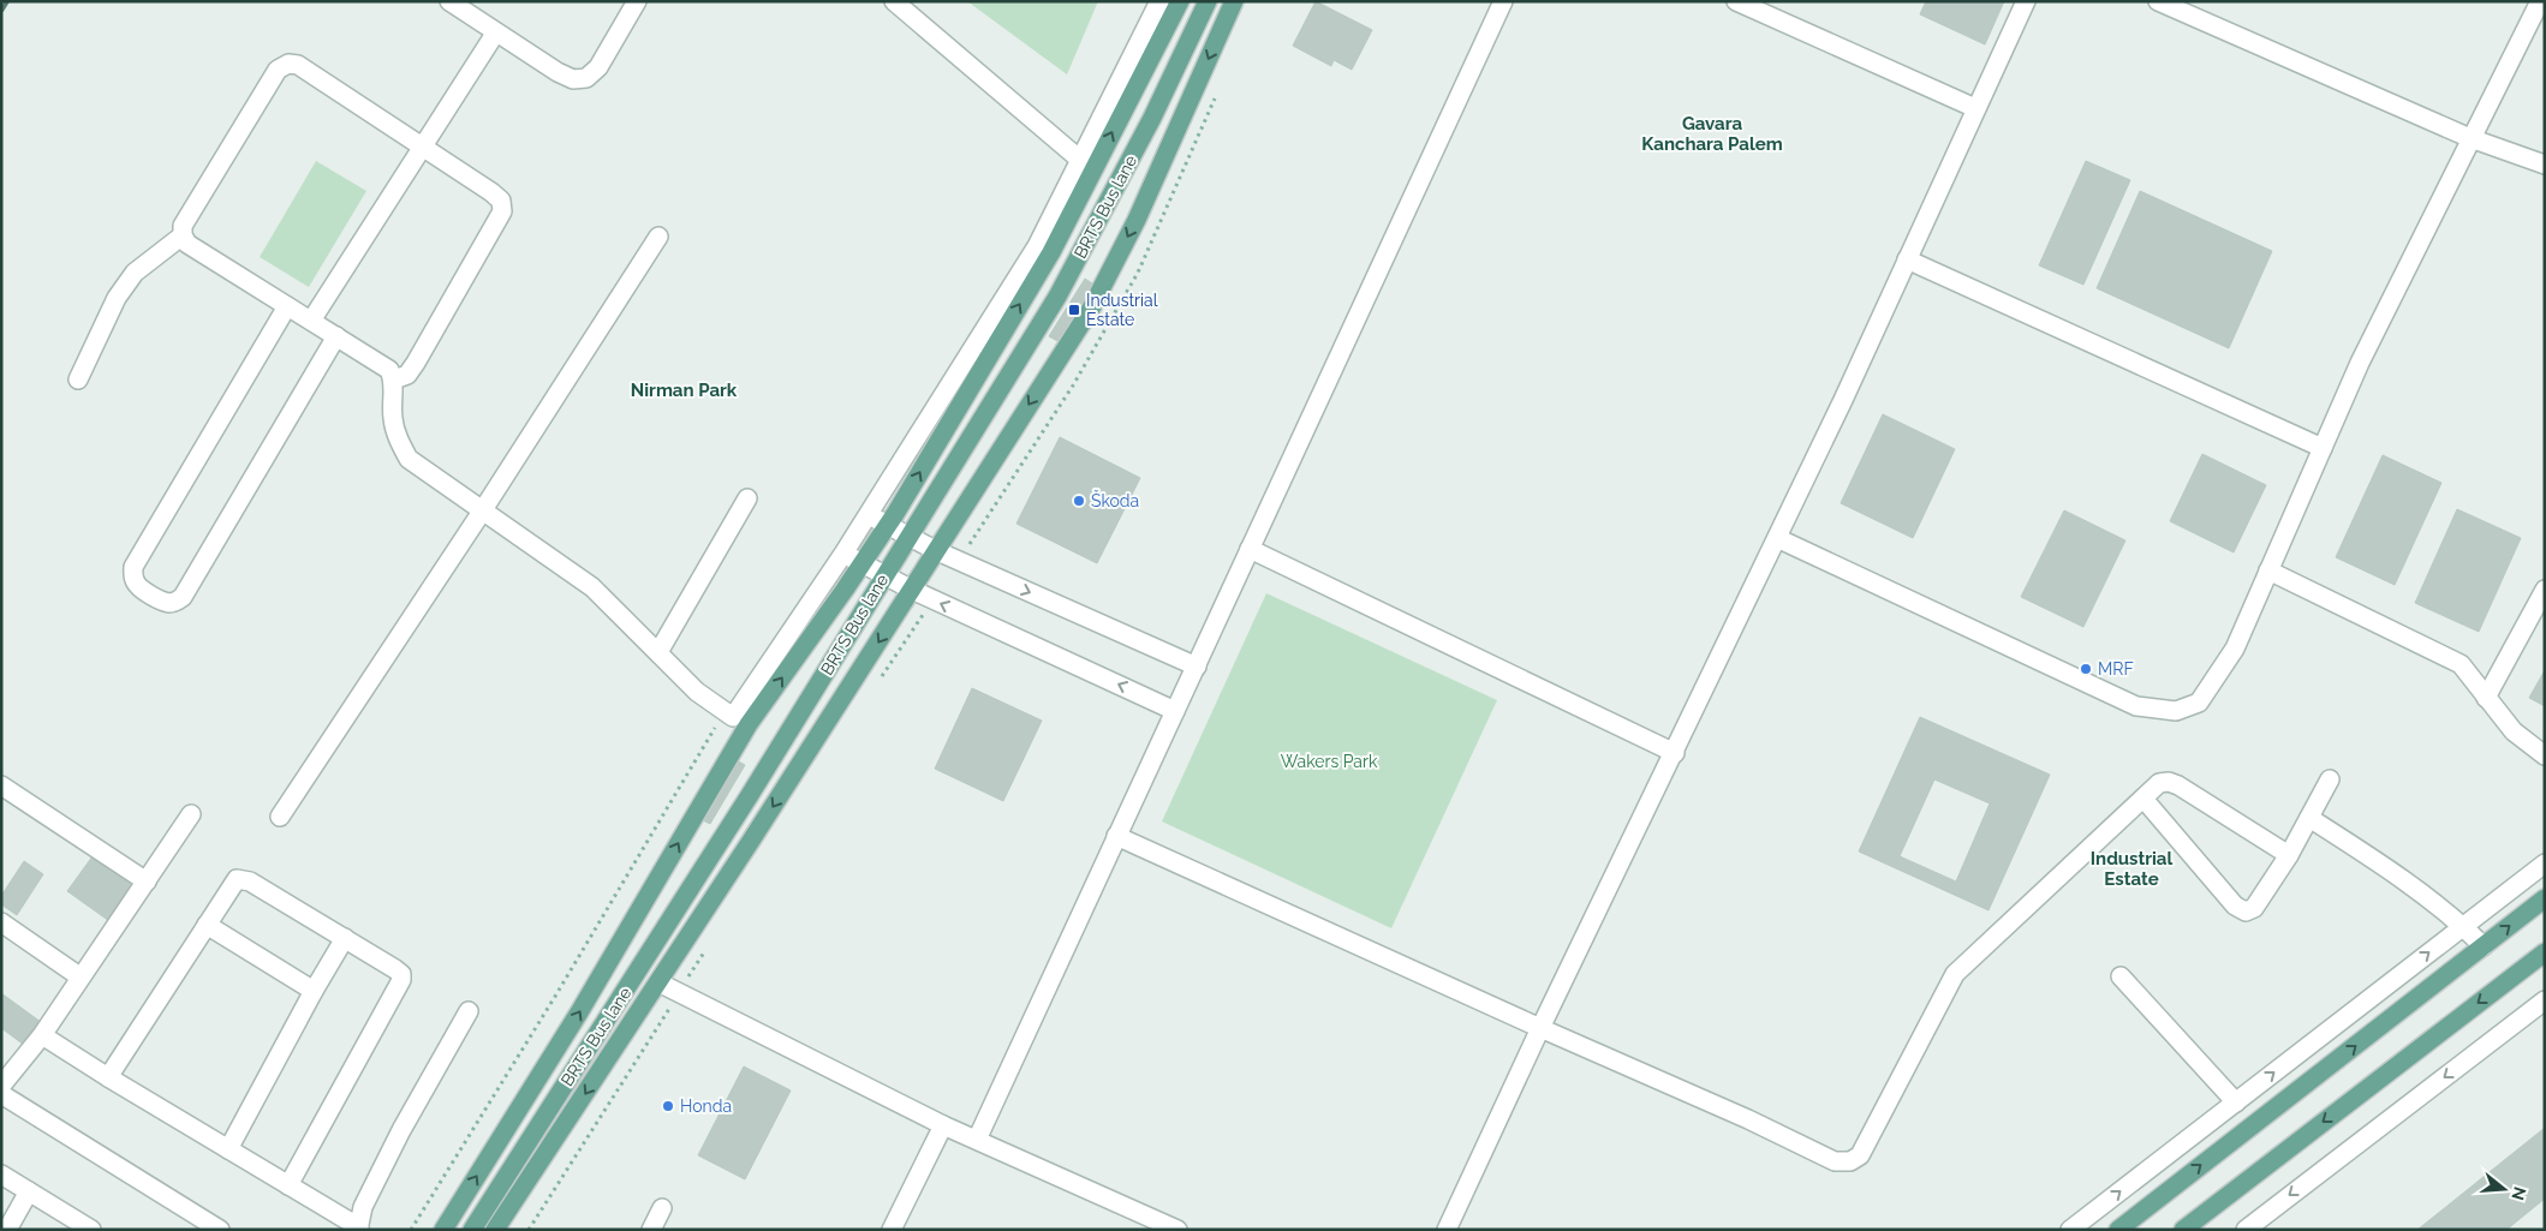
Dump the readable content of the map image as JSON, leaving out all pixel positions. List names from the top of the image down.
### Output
{
  "streets": {
    "main road": ["BRTS Bus lane"]
  },
  "districts": ["Gavara Kanchara Palem", "Nirman Park", "Industrial Estate"],
  "parks": ["Wakers Park"],
  "places": {
    "transit": ["Industrial Estate"],
    "other": ["Škoda", "MRF", "Honda"]
  },
  "north": "right"
}
